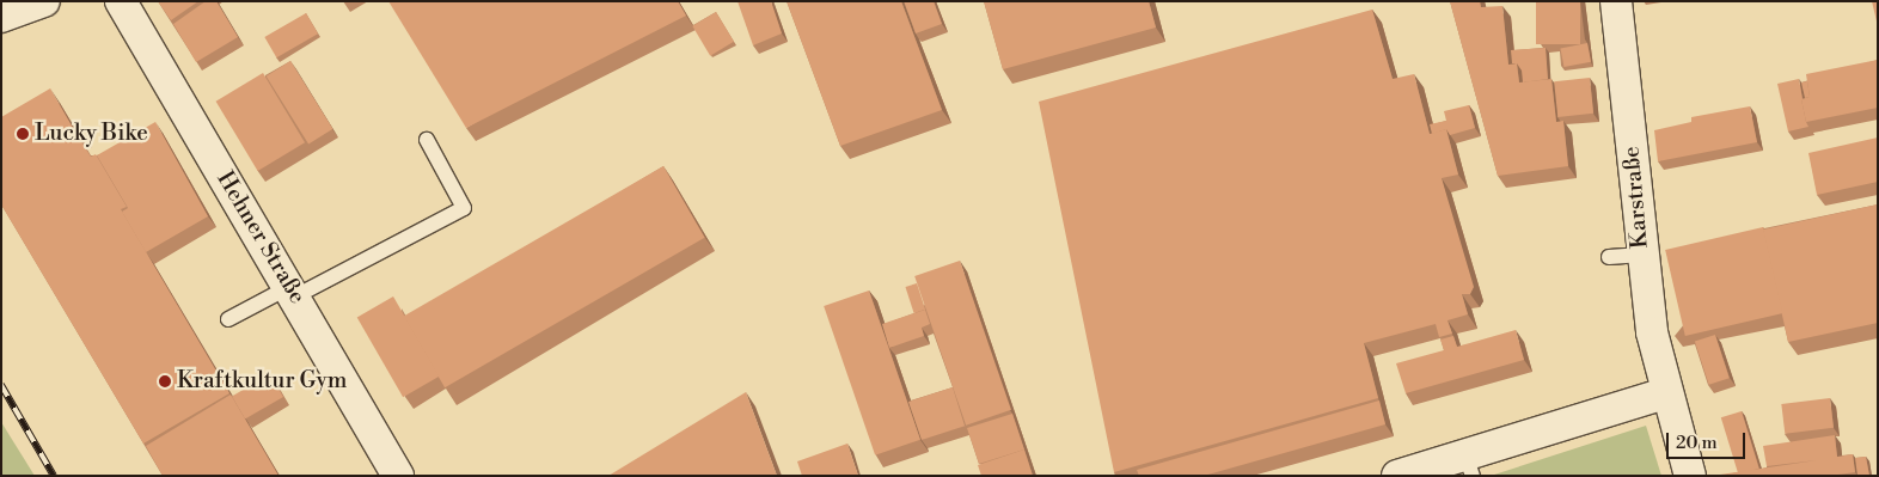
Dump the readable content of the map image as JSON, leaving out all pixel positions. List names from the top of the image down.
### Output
{
  "streets": {
    "street": ["Karstraße", "Hehner Straße"]
  },
  "places": ["Lucky Bike", "Kraftkultur Gym"],
  "scale_bar": "20 m"
}
